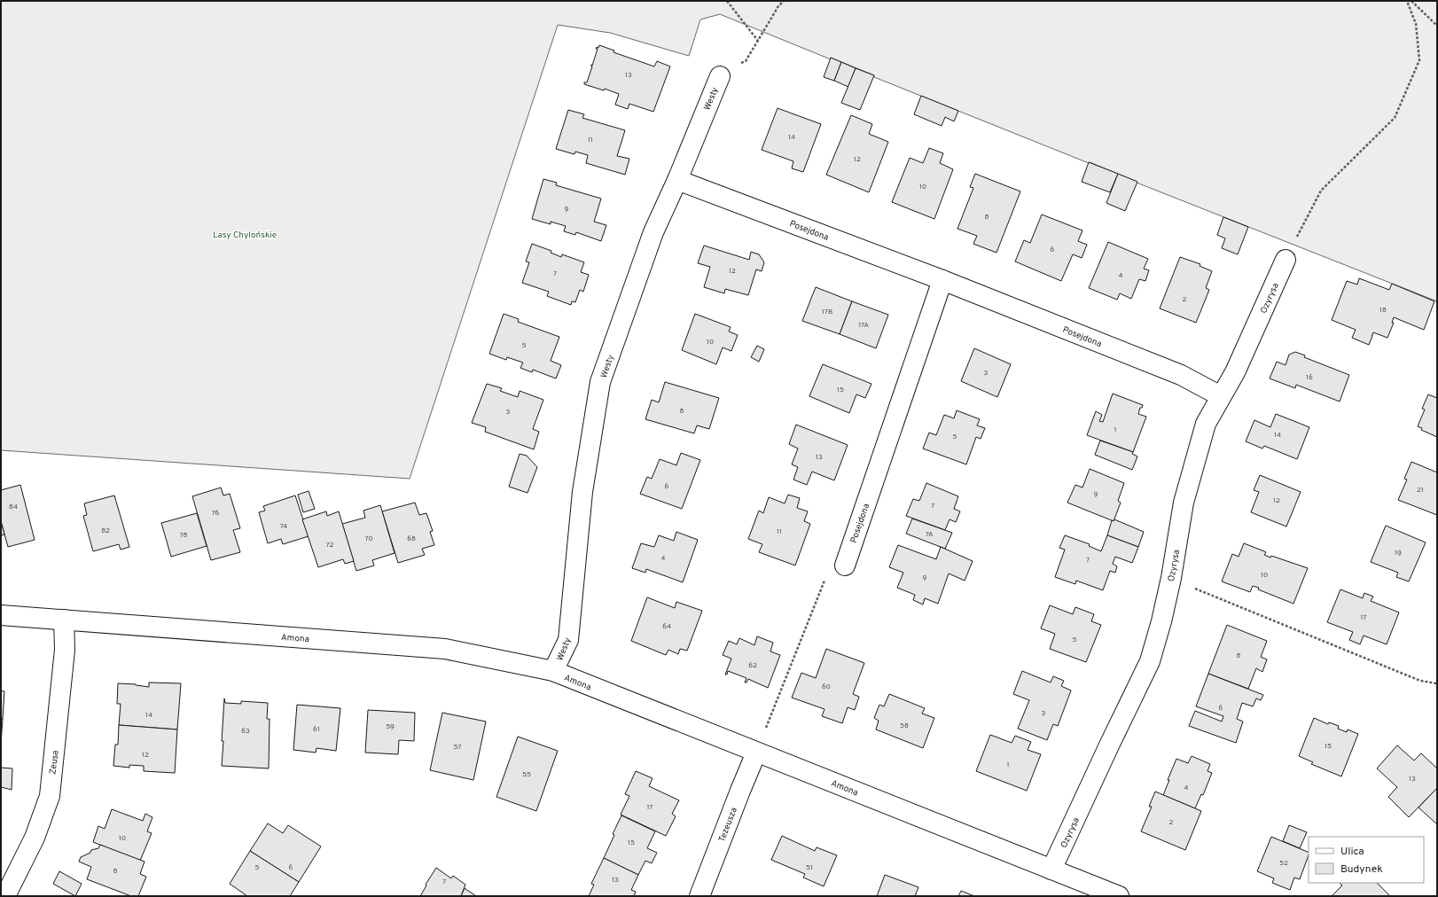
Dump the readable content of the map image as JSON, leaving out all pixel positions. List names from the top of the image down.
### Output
{
  "streets": {
    "street": [
      "Westy",
      "Posejdona",
      "Ozyrysa",
      "Amona",
      "Zeusa",
      "Tezeusza"
    ]
  },
  "crossings": [
    ["Westy", "Posejdona"],
    ["Westy", "Amona"],
    ["Posejdona", "Ozyrysa"],
    ["Ozyrysa", "Amona"],
    ["Amona", "Zeusa"],
    ["Amona", "Tezeusza"]
  ],
  "parks": ["Lasy Chylońskie"],
  "house_numbers": [
    "13",
    "14",
    "11",
    "12",
    "10",
    "9",
    "8",
    "6",
    "12",
    "7",
    "4",
    "2",
    "18",
    "17B",
    "17A",
    "10",
    "5",
    "3",
    "16",
    "15",
    "8",
    "3",
    "1",
    "14",
    "5",
    "13",
    "6",
    "21",
    "9",
    "12",
    "7",
    "84",
    "76",
    "74",
    "82",
    "11",
    "7A",
    "78",
    "70",
    "68",
    "72",
    "19",
    "4",
    "7",
    "10",
    "9",
    "17",
    "64",
    "5",
    "8",
    "62",
    "60",
    "6",
    "3",
    "14",
    "58",
    "59",
    "61",
    "63",
    "15",
    "57",
    "12",
    "1",
    "55",
    "13",
    "4",
    "17",
    "2",
    "10",
    "15",
    "52",
    "5",
    "6",
    "51",
    "8",
    "13",
    "7"
  ],
  "legend": ["Ulica", "Budynek"]
}
